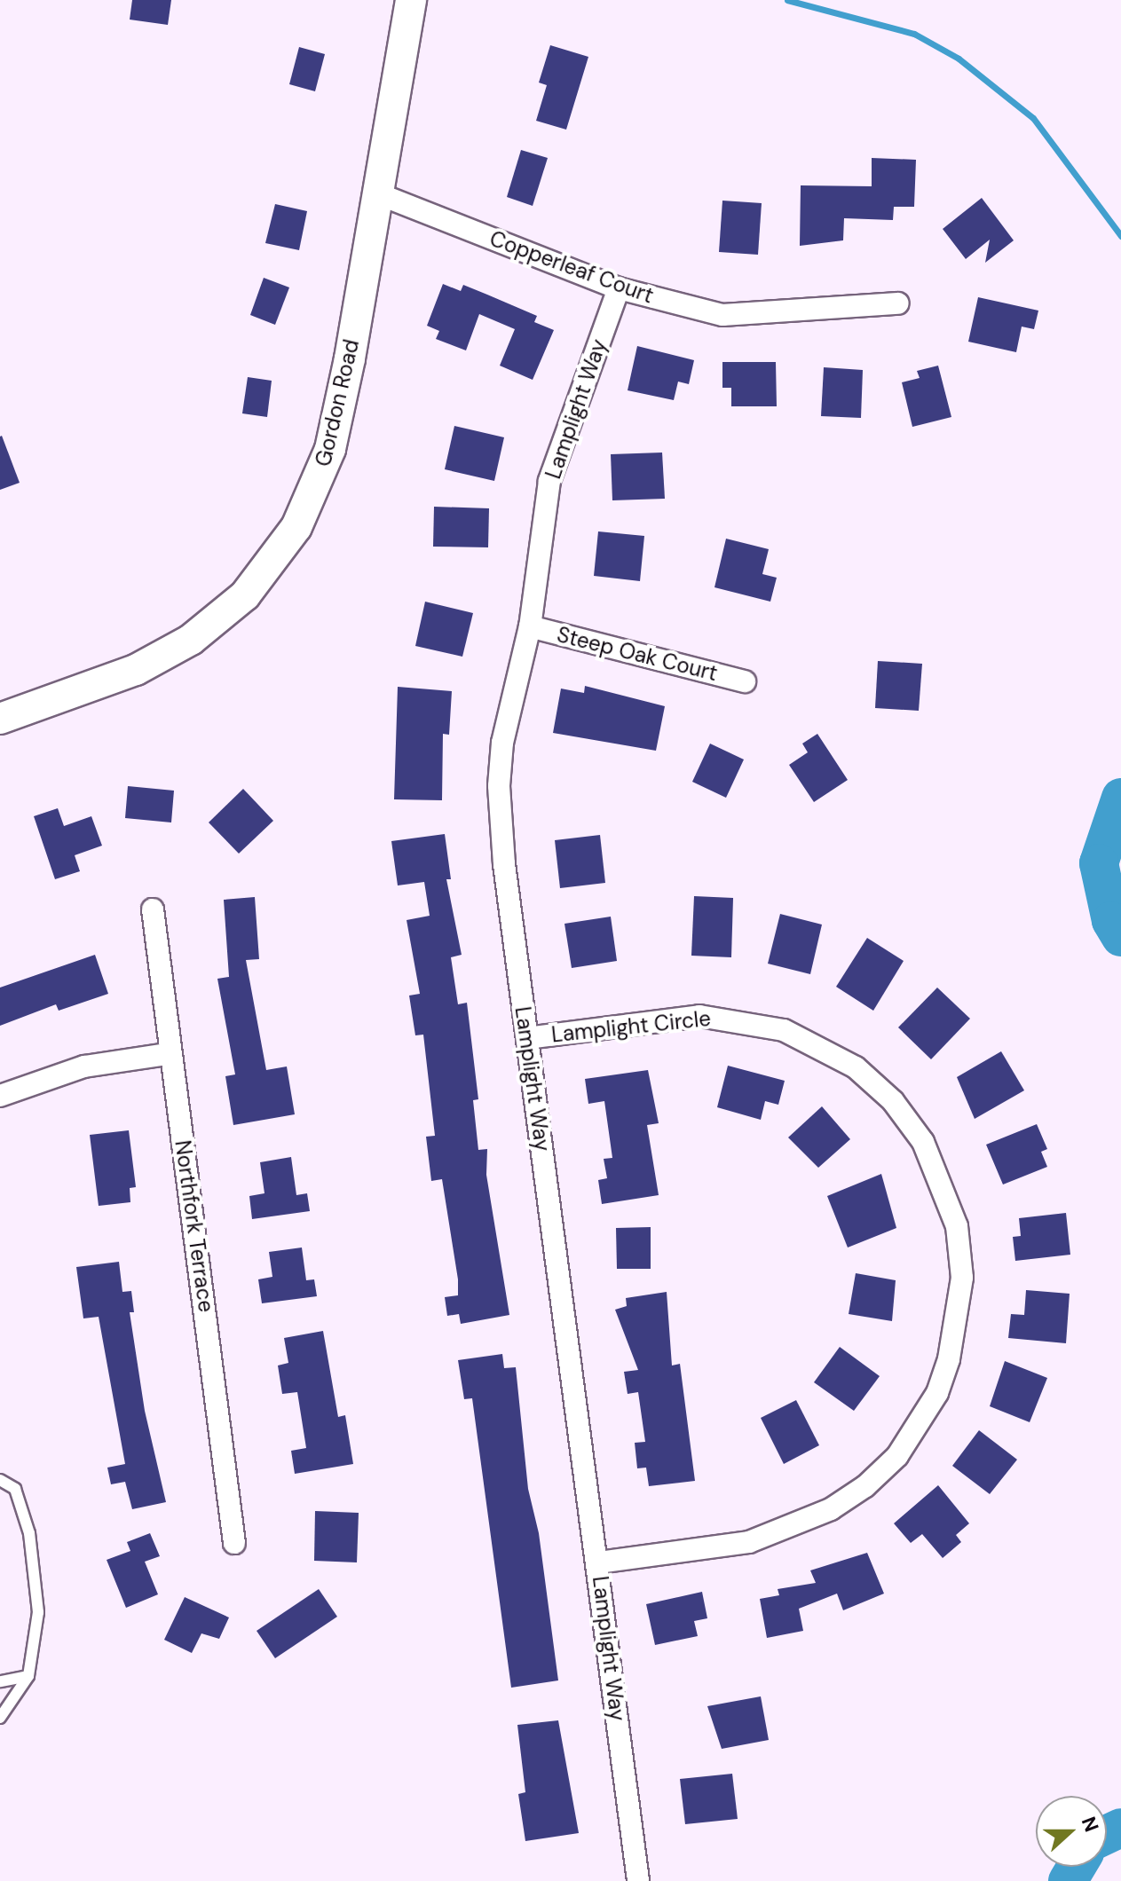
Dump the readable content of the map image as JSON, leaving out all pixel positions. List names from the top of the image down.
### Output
{
  "streets": {
    "street": [
      "Copperleaf Court",
      "Gordon Road",
      "Lamplight Way",
      "Steep Oak Court",
      "Lamplight Circle",
      "Northfork Terrace"
    ]
  },
  "crossings": [
    ["Copperleaf Court", "Gordon Road"],
    ["Copperleaf Court", "Lamplight Way"],
    ["Lamplight Way", "Steep Oak Court"],
    ["Lamplight Way", "Lamplight Circle"]
  ],
  "north": "right"
}
